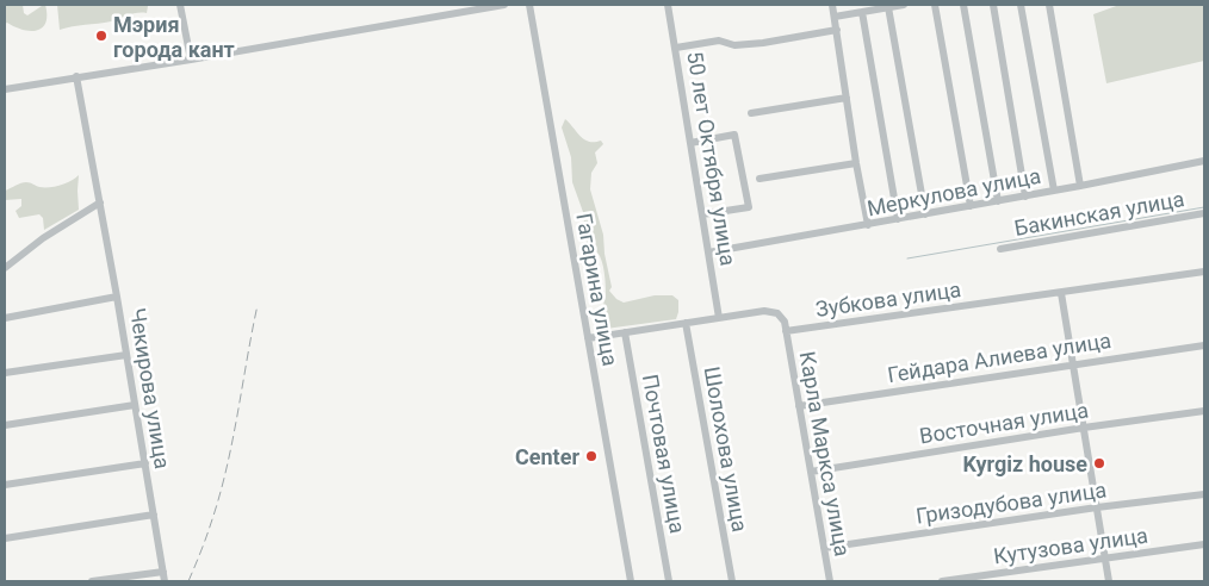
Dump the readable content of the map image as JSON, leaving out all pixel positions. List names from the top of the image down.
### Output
{
  "streets": {
    "street": [
      "50 лет Октября улица",
      "Меркулова улица",
      "Бакинская улица",
      "Гагарина улица",
      "Зубкова улица",
      "Гейдара Алиева улица",
      "Чекирова улица",
      "Восточная улица",
      "Шолохова улица",
      "Почтовая улица",
      "Карла Маркса улица",
      "Гризодубова улица",
      "Кутузова улица"
    ]
  },
  "crossings": [
    ["50 лет Октября улица", "Меркулова улица"],
    ["Зубкова улица", "Карла Маркса улица"],
    ["Гейдара Алиева улица", "Карла Маркса улица"],
    ["Восточная улица", "Карла Маркса улица"],
    ["Карла Маркса улица", "Гризодубова улица"]
  ],
  "places": ["Мэрия города кант", "Center", "Kyrgiz house"]
}
